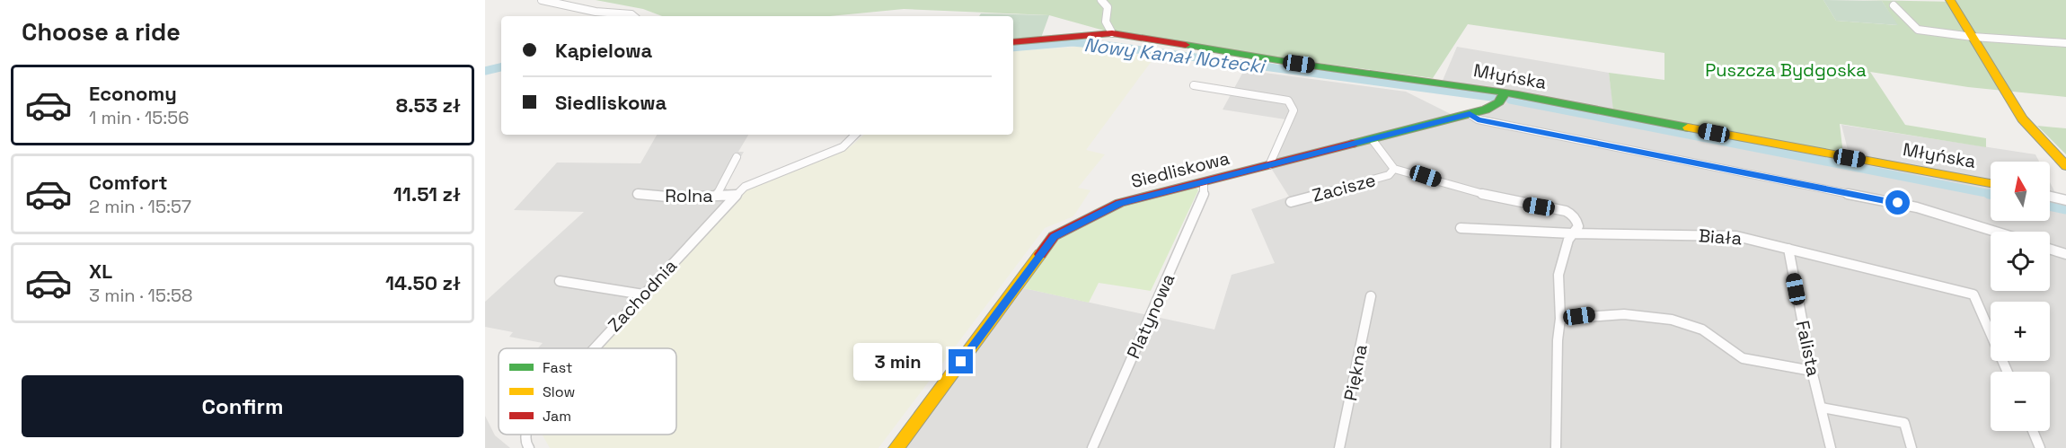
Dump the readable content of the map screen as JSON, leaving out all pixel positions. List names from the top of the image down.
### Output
{
  "streets": {
    "street": [
      "Młyńska",
      "Siedliskowa",
      "Zacisze",
      "Rolna",
      "Biała",
      "Zachodnia",
      "Platynowa",
      "Falista",
      "Piękna"
    ]
  },
  "crossings": [
    ["Młyńska", "Siedliskowa"],
    ["Siedliskowa", "Zacisze"],
    ["Siedliskowa", "Platynowa"],
    ["Zacisze", "Biała"],
    ["Rolna", "Zachodnia"],
    ["Biała", "Falista"]
  ],
  "water": ["Nowy Kanał Notecki"],
  "parks": ["Puszcza Bydgoska"],
  "legend": ["Fast", "Slow", "Jam"],
  "north": "top",
  "page": {
    "heading": "Choose a ride",
    "banner": ["Kąpielowa", "Siedliskowa"],
    "list": [
      {
        "name": "Economy",
        "note": "1 min · 15:56",
        "value": "8.53 zł"
      },
      {
        "name": "Comfort",
        "note": "2 min · 15:57",
        "value": "11.51 zł"
      },
      {
        "name": "XL",
        "note": "3 min · 15:58",
        "value": "14.50 zł"
      }
    ],
    "map_buttons": ["+", "−"],
    "bubble": "3 min",
    "buttons": "Confirm"
  }
}
